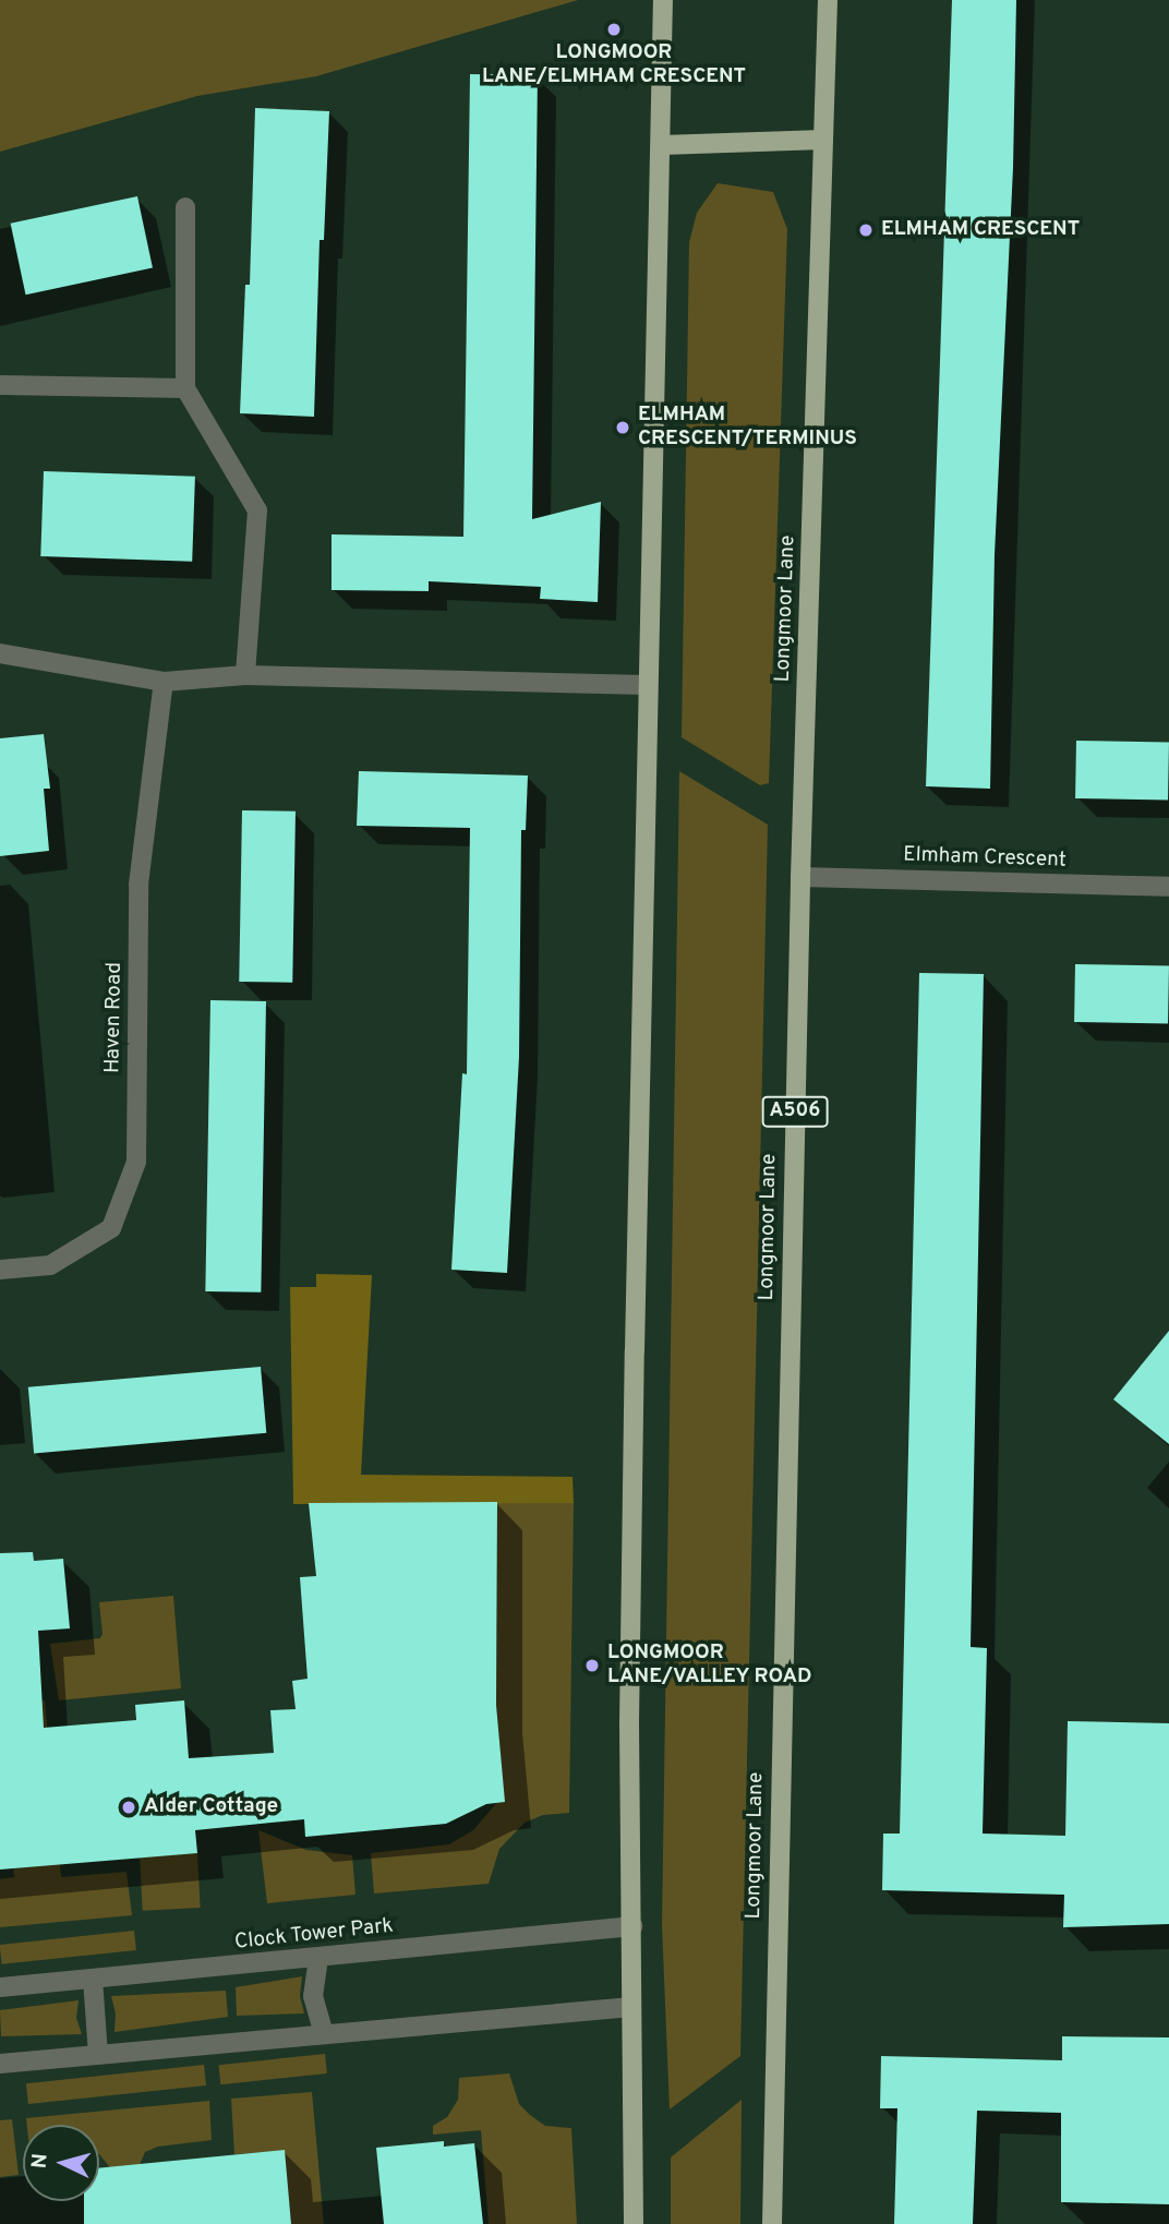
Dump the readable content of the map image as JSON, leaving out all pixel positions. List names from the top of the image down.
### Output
{
  "streets": {
    "main road": ["Longmoor Lane", "A506"],
    "street": ["Elmham Crescent", "Haven Road", "Clock Tower Park"]
  },
  "crossings": [
    ["Longmoor Lane", "Elmham Crescent"]
  ],
  "places": [
    "LONGMOOR LANE/ELMHAM CRESCENT",
    "ELMHAM CRESCENT",
    "ELMHAM CRESCENT/TERMINUS",
    "LONGMOOR LANE/VALLEY ROAD",
    "Alder Cottage"
  ],
  "north": "left"
}
